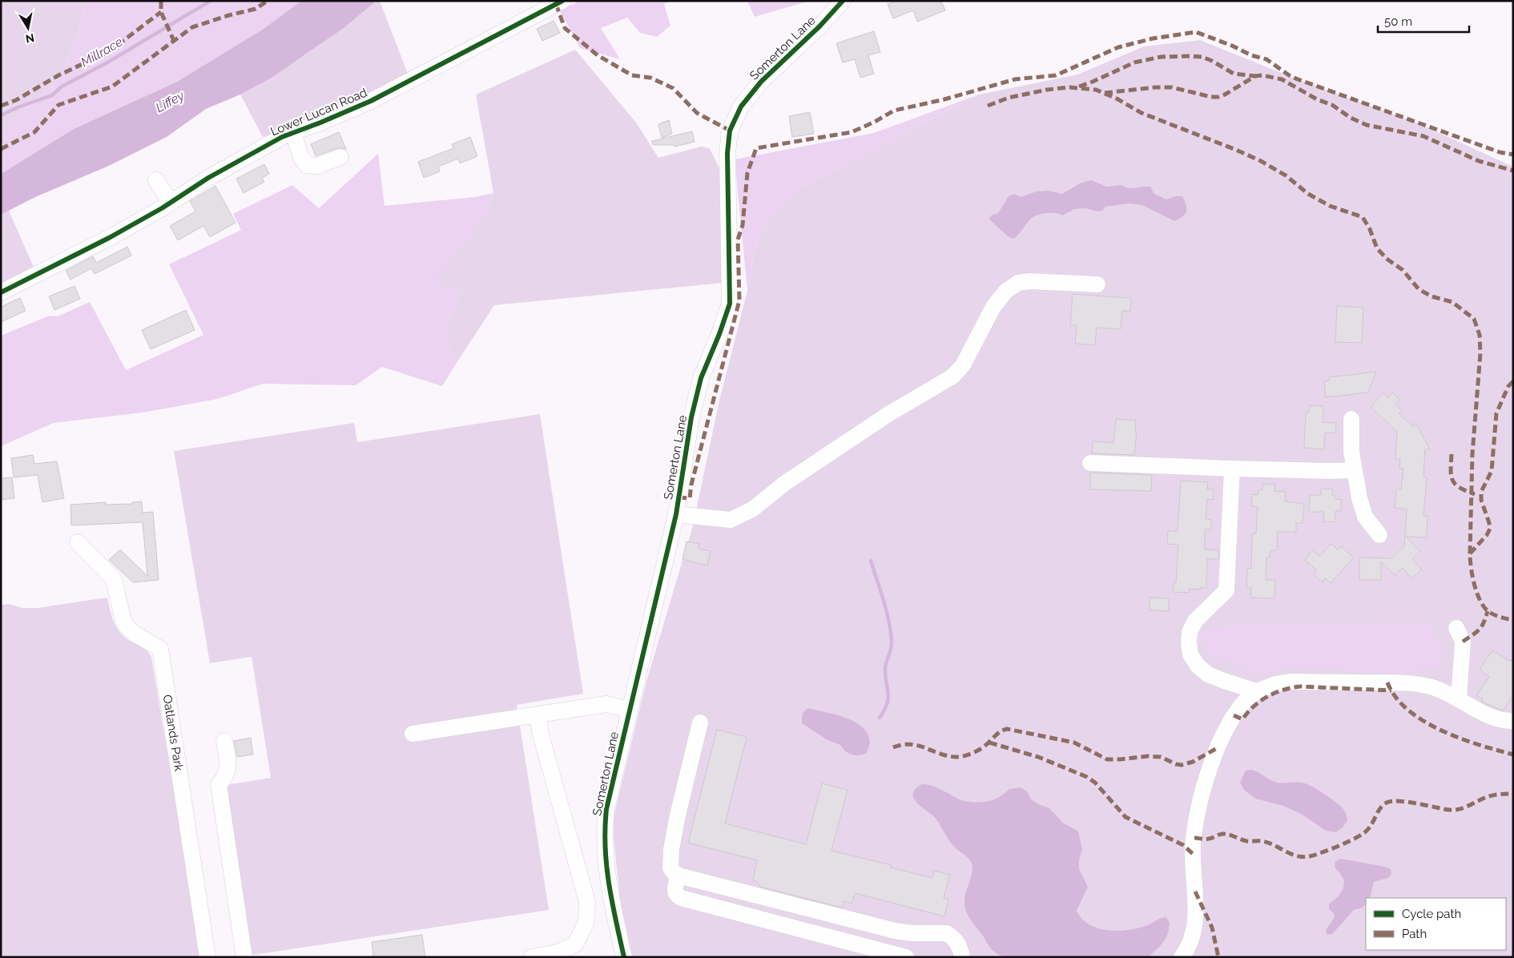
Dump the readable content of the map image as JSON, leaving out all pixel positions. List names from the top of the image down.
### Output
{
  "streets": {
    "street": ["Somerton Lane", "Lower Lucan Road", "Oatlands Park"]
  },
  "water": ["Millrace", "Liffey"],
  "legend": ["Cycle path", "Path"],
  "scale_bar": "50 m",
  "north": "bottom"
}
